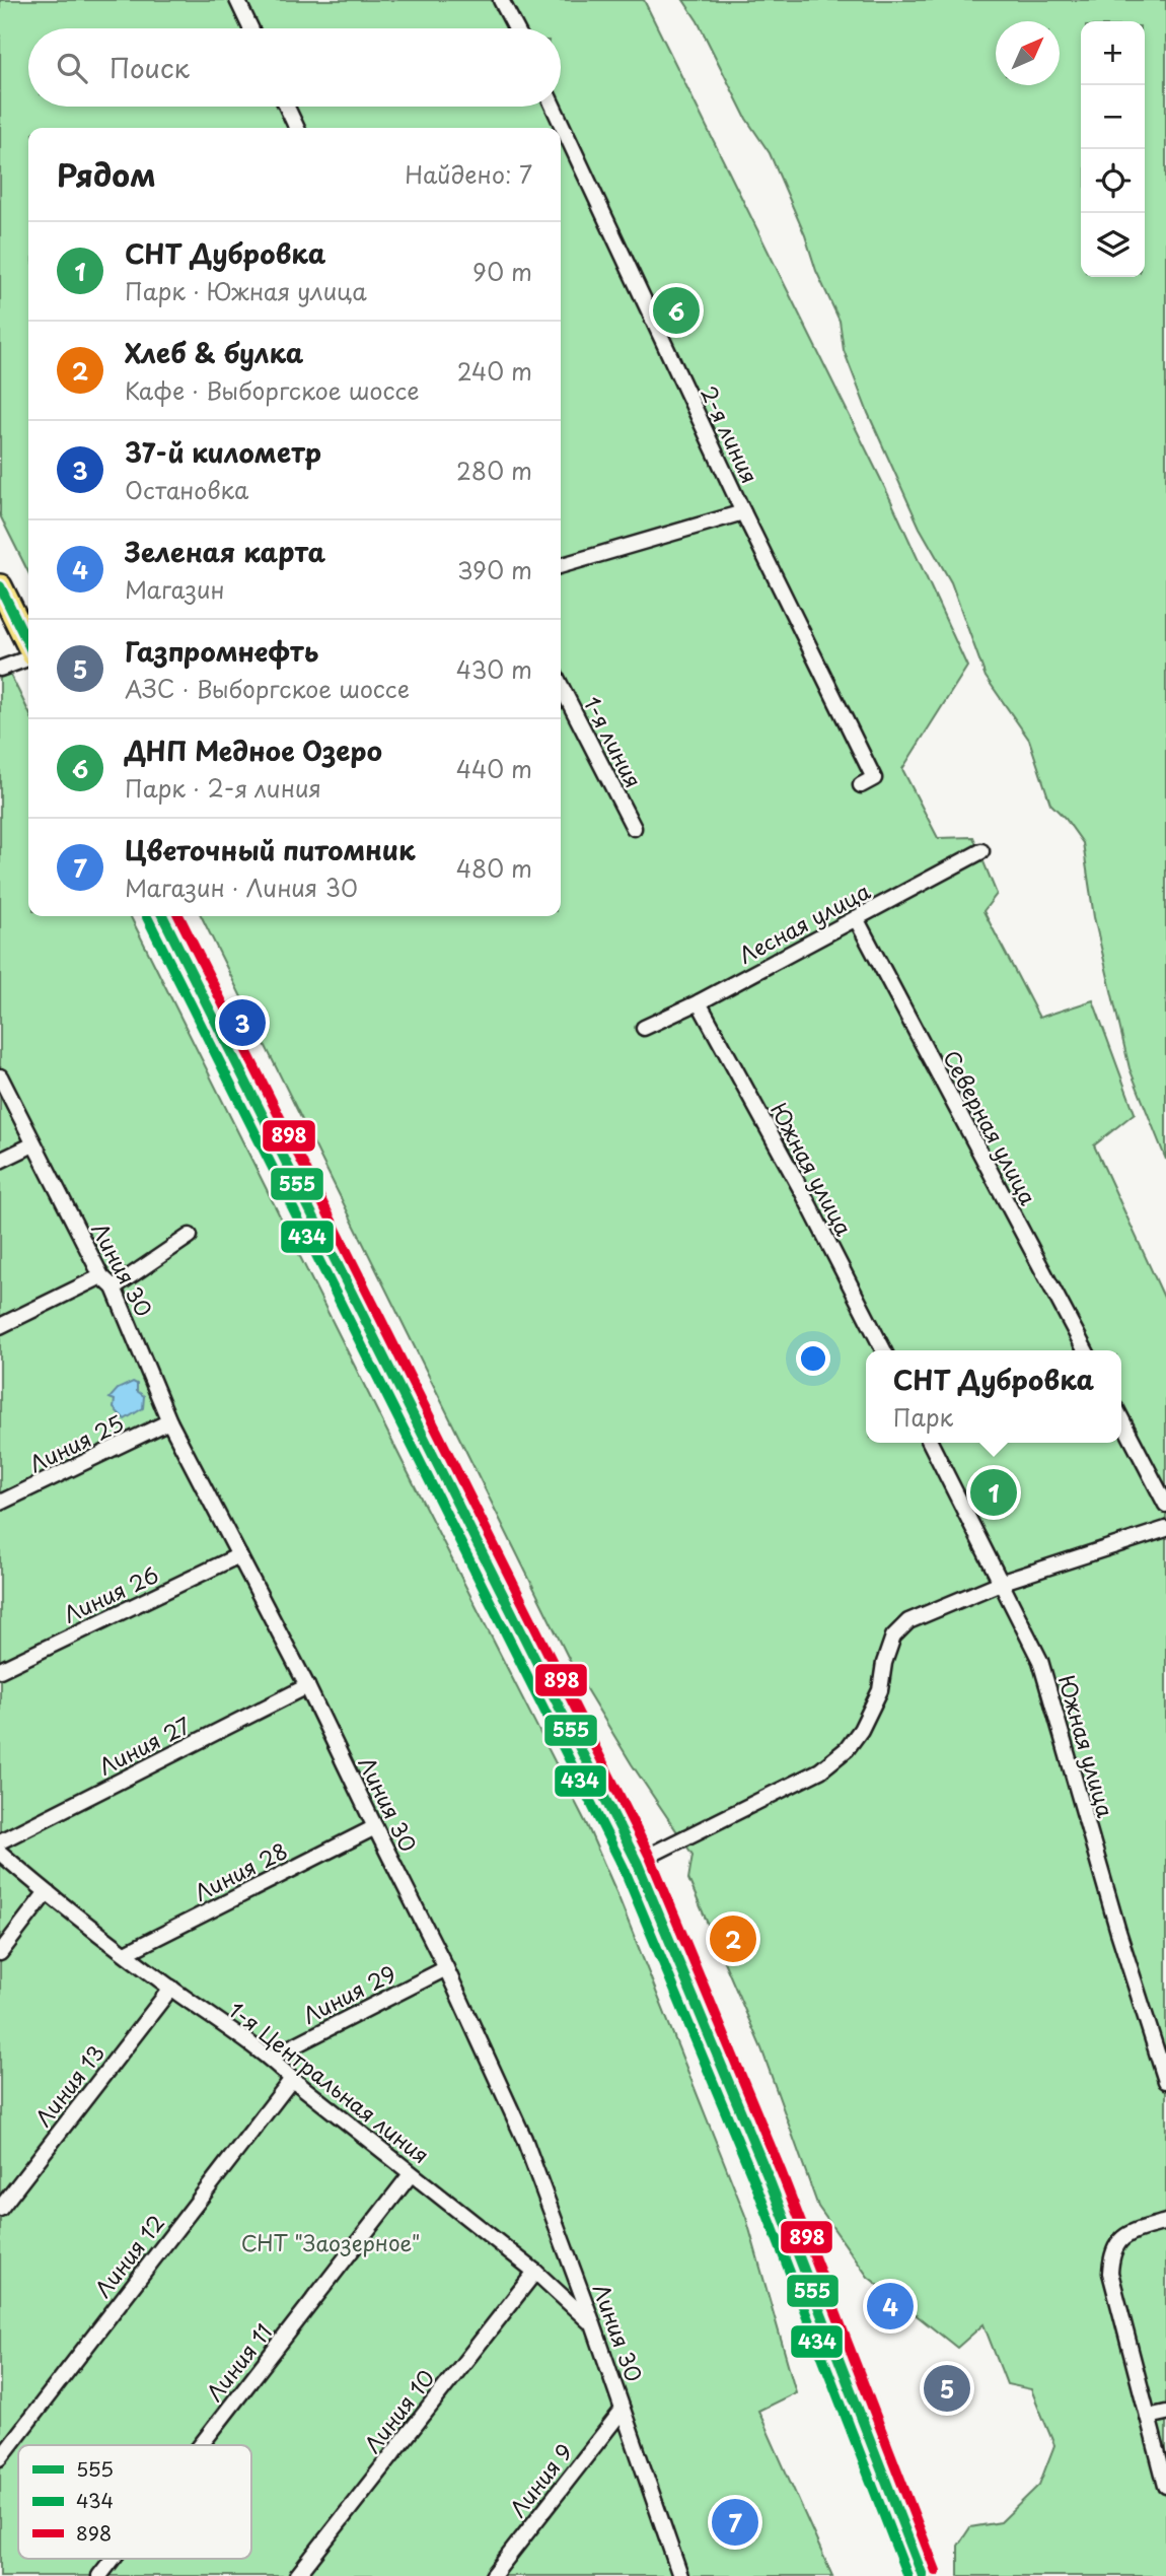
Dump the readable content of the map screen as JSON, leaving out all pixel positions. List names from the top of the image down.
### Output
{
  "streets": {
    "street": [
      "2-я линия",
      "1-я линия",
      "Лесная улица",
      "Северная улица",
      "Южная улица",
      "Линия 30",
      "Линия 25",
      "Линия 26",
      "Линия 27",
      "Линия 28",
      "Линия 29",
      "1-я Центральная линия",
      "Линия 13",
      "Линия 12",
      "Линия 11",
      "Линия 10",
      "Линия 9"
    ]
  },
  "crossings": [
    ["Лесная улица", "Северная улица"],
    ["Лесная улица", "Южная улица"],
    ["Линия 30", "Линия 25"],
    ["Линия 30", "Линия 26"],
    ["Линия 30", "Линия 27"],
    ["Линия 30", "Линия 28"],
    ["Линия 30", "Линия 29"],
    ["Линия 30", "1-я Центральная линия"],
    ["Линия 30", "Линия 9"],
    ["Линия 28", "1-я Центральная линия"],
    ["Линия 29", "1-я Центральная линия"],
    ["1-я Центральная линия", "Линия 13"],
    ["1-я Центральная линия", "Линия 12"],
    ["1-я Центральная линия", "Линия 11"],
    ["1-я Центральная линия", "Линия 10"]
  ],
  "parks": ["СНТ \"Заозерное\""],
  "lines": ["transit line 555", "transit line 898", "transit line 434"],
  "legend": ["555", "434", "898"],
  "north": "top right",
  "page": {
    "map_buttons": ["+", "−"],
    "search": "Поиск",
    "heading": ["Рядом", "Найдено: 7"],
    "list": [
      {
        "mark": "1",
        "name": "СНТ Дубровка",
        "note": "Парк · Южная улица",
        "value": "90 m"
      },
      {
        "mark": "2",
        "name": "Хлеб & булка",
        "note": "Кафе · Выборгское шоссе",
        "value": "240 m"
      },
      {
        "mark": "3",
        "name": "37-й километр",
        "note": "Остановка",
        "value": "280 m"
      },
      {
        "mark": "4",
        "name": "Зеленая карта",
        "note": "Магазин",
        "value": "390 m"
      },
      {
        "mark": "5",
        "name": "Газпромнефть",
        "note": "АЗС · Выборгское шоссе",
        "value": "430 m"
      },
      {
        "mark": "6",
        "name": "ДНП Медное Озеро",
        "note": "Парк · 2-я линия",
        "value": "440 m"
      },
      {
        "mark": "7",
        "name": "Цветочный питомник",
        "note": "Магазин · Линия 30",
        "value": "480 m"
      }
    ],
    "pins": [
      "6",
      "3",
      "1",
      "2",
      "4",
      "5",
      "7"
    ],
    "popup": ["СНТ Дубровка", "Парк"]
  }
}
